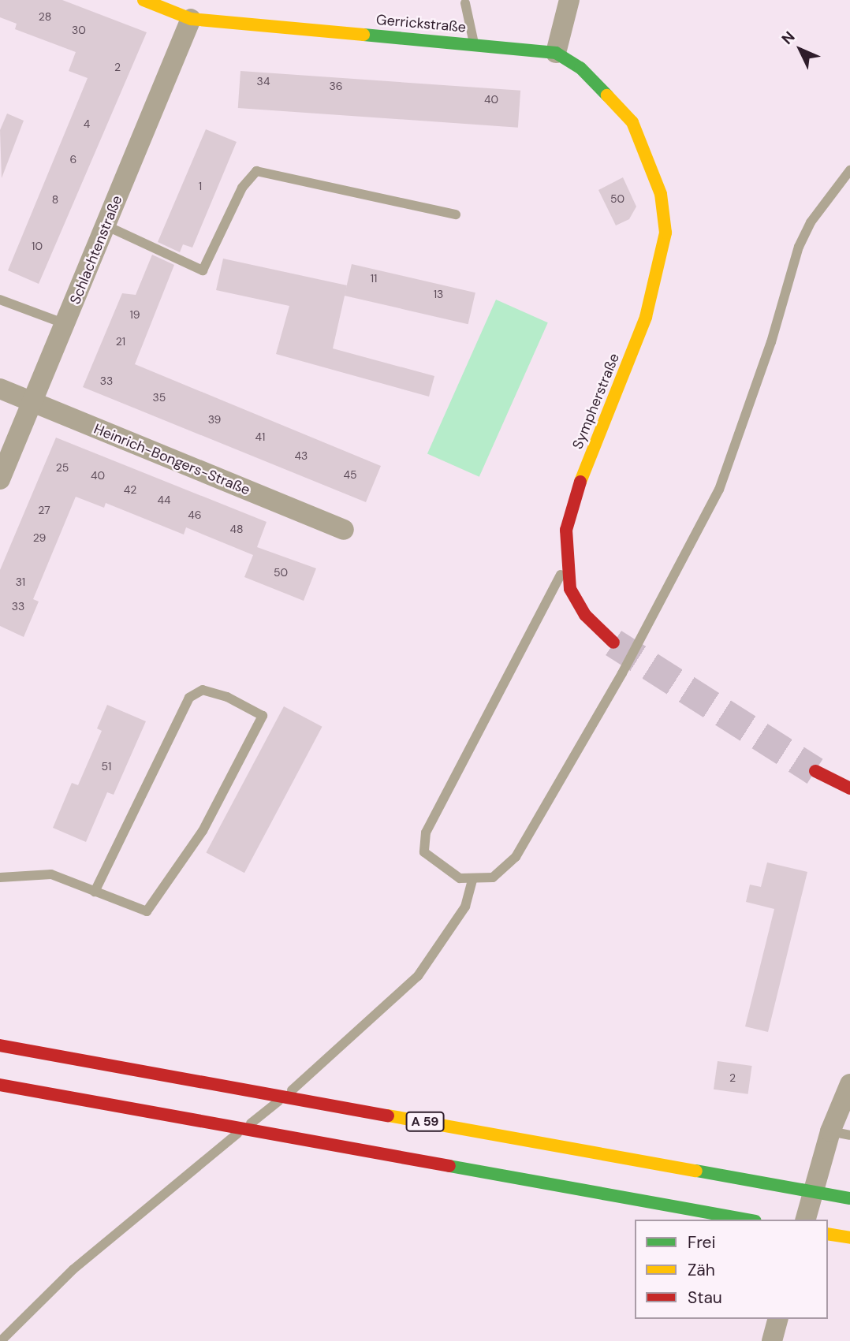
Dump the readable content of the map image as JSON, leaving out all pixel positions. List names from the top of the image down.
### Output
{
  "streets": {
    "main road": ["Gerrickstraße", "Sympherstraße", "A 59"],
    "street": ["Schlachtenstraße", "Heinrich-Bongers-Straße"]
  },
  "crossings": [
    ["Gerrickstraße", "Schlachtenstraße"],
    ["Gerrickstraße", "Sympherstraße"],
    ["Schlachtenstraße", "Heinrich-Bongers-Straße"]
  ],
  "house_numbers": [
    "28",
    "30",
    "2",
    "34",
    "36",
    "40",
    "4",
    "6",
    "1",
    "50",
    "8",
    "10",
    "11",
    "13",
    "19",
    "21",
    "33",
    "35",
    "39",
    "41",
    "43",
    "25",
    "45",
    "40",
    "42",
    "44",
    "27",
    "46",
    "48",
    "29",
    "50",
    "31",
    "33",
    "51",
    "2"
  ],
  "legend": ["Frei", "Zäh", "Stau"],
  "north": "top left"
}
